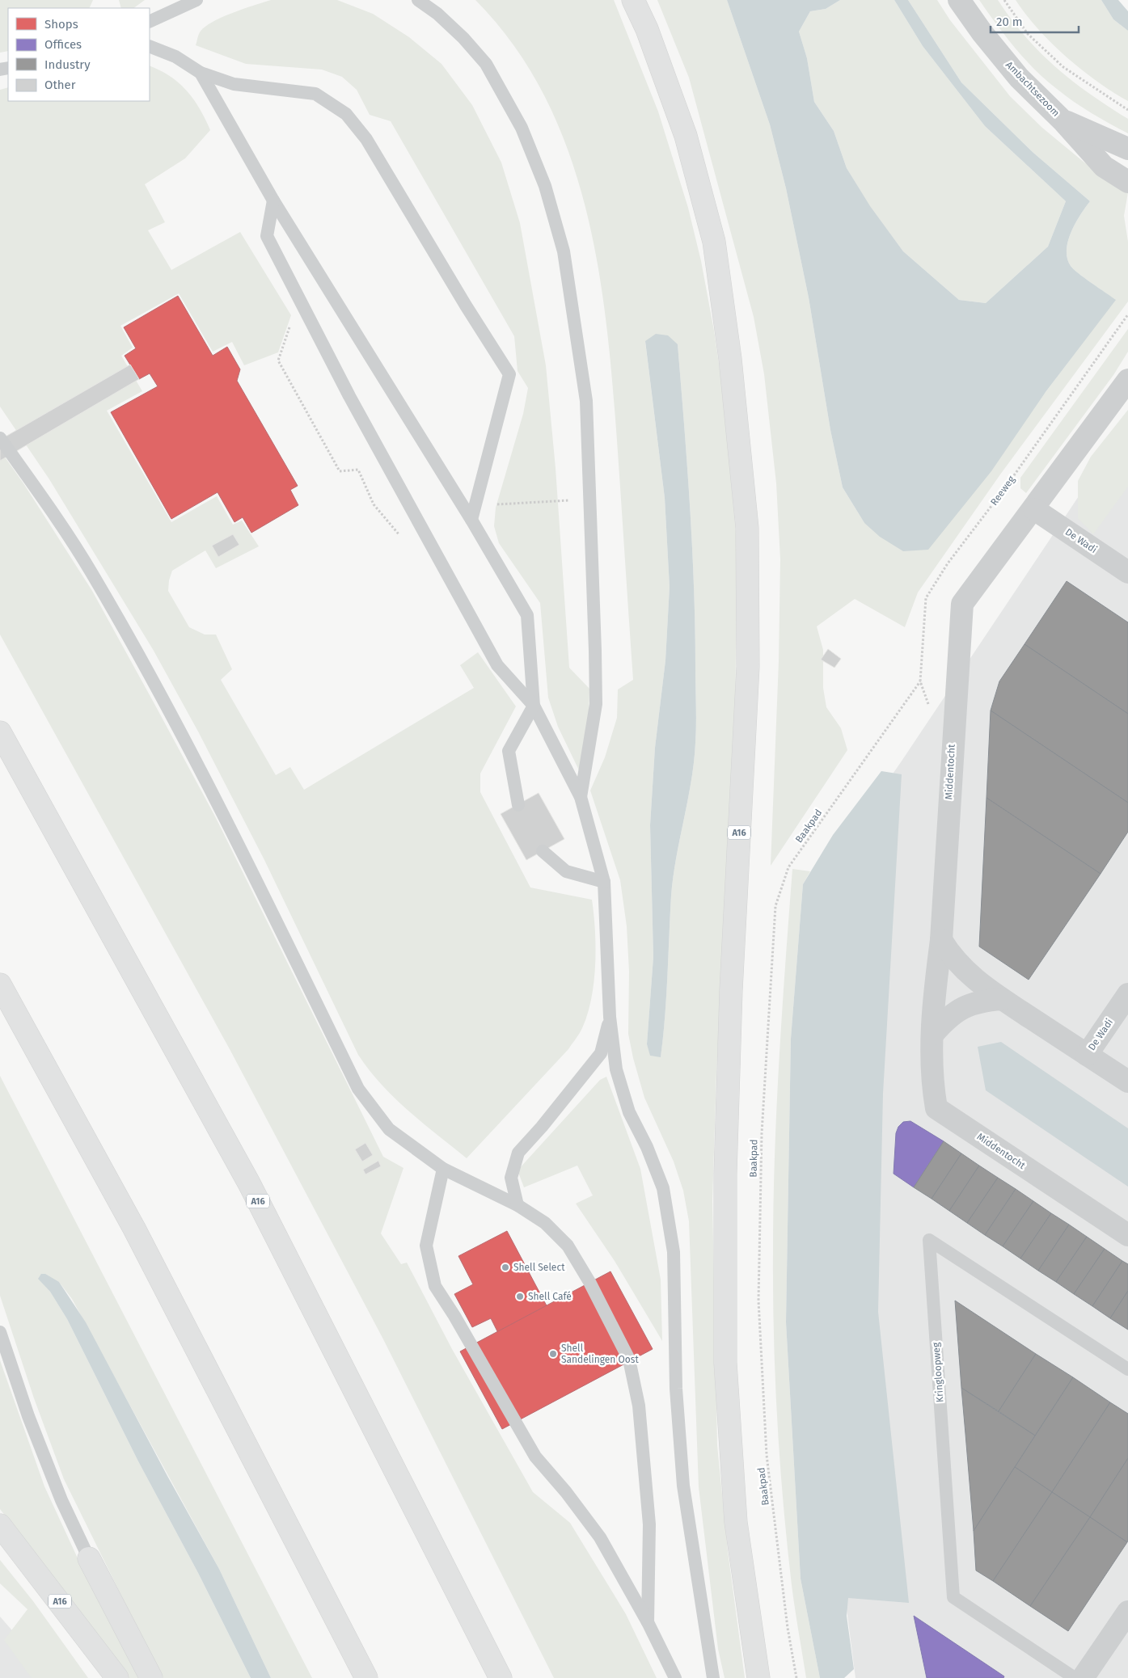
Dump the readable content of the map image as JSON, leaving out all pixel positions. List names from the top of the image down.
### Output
{
  "streets": {
    "highway": ["A16"],
    "street": ["Ambachtsezoom", "De Wadi", "Middentocht"],
    "lane": ["Kringloopweg"],
    "path": ["Reeweg", "Baakpad"]
  },
  "crossings": [
    ["Reeweg", "Baakpad"],
    ["De Wadi", "Middentocht"]
  ],
  "places": ["Shell Select", "Shell Café", "Shell Sandelingen Oost"],
  "legend": [
    "Shops",
    "Offices",
    "Industry",
    "Other"
  ],
  "scale_bar": "20 m"
}
